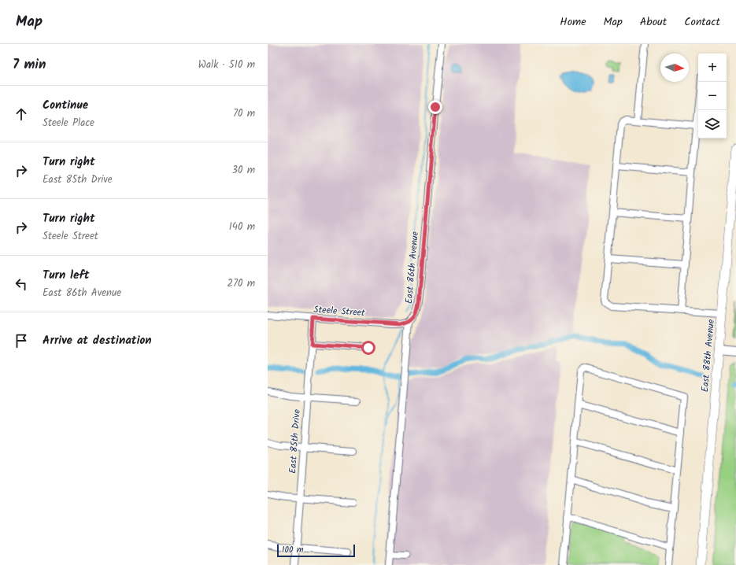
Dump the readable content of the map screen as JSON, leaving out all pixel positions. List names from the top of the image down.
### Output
{
  "streets": {
    "main road": ["East 88th Avenue"],
    "street": ["East 86th Avenue", "Steele Street", "East 85th Drive"]
  },
  "crossings": [
    ["East 86th Avenue", "Steele Street"],
    ["Steele Street", "East 85th Drive"]
  ],
  "scale_bar": "100 m",
  "north": "right",
  "page": {
    "header": "Map",
    "nav": [
      "Home",
      "Map",
      "About",
      "Contact"
    ],
    "heading": ["7 min", "Walk · 510 m"],
    "map_buttons": ["+", "−"],
    "list": [
      ["Continue", "Steele Place", "70 m"],
      ["Turn right", "East 85th Drive", "30 m"],
      ["Turn right", "Steele Street", "140 m"],
      ["Turn left", "East 86th Avenue", "270 m"],
      "Arrive at destination"
    ],
    "scale": "100 m"
  }
}
